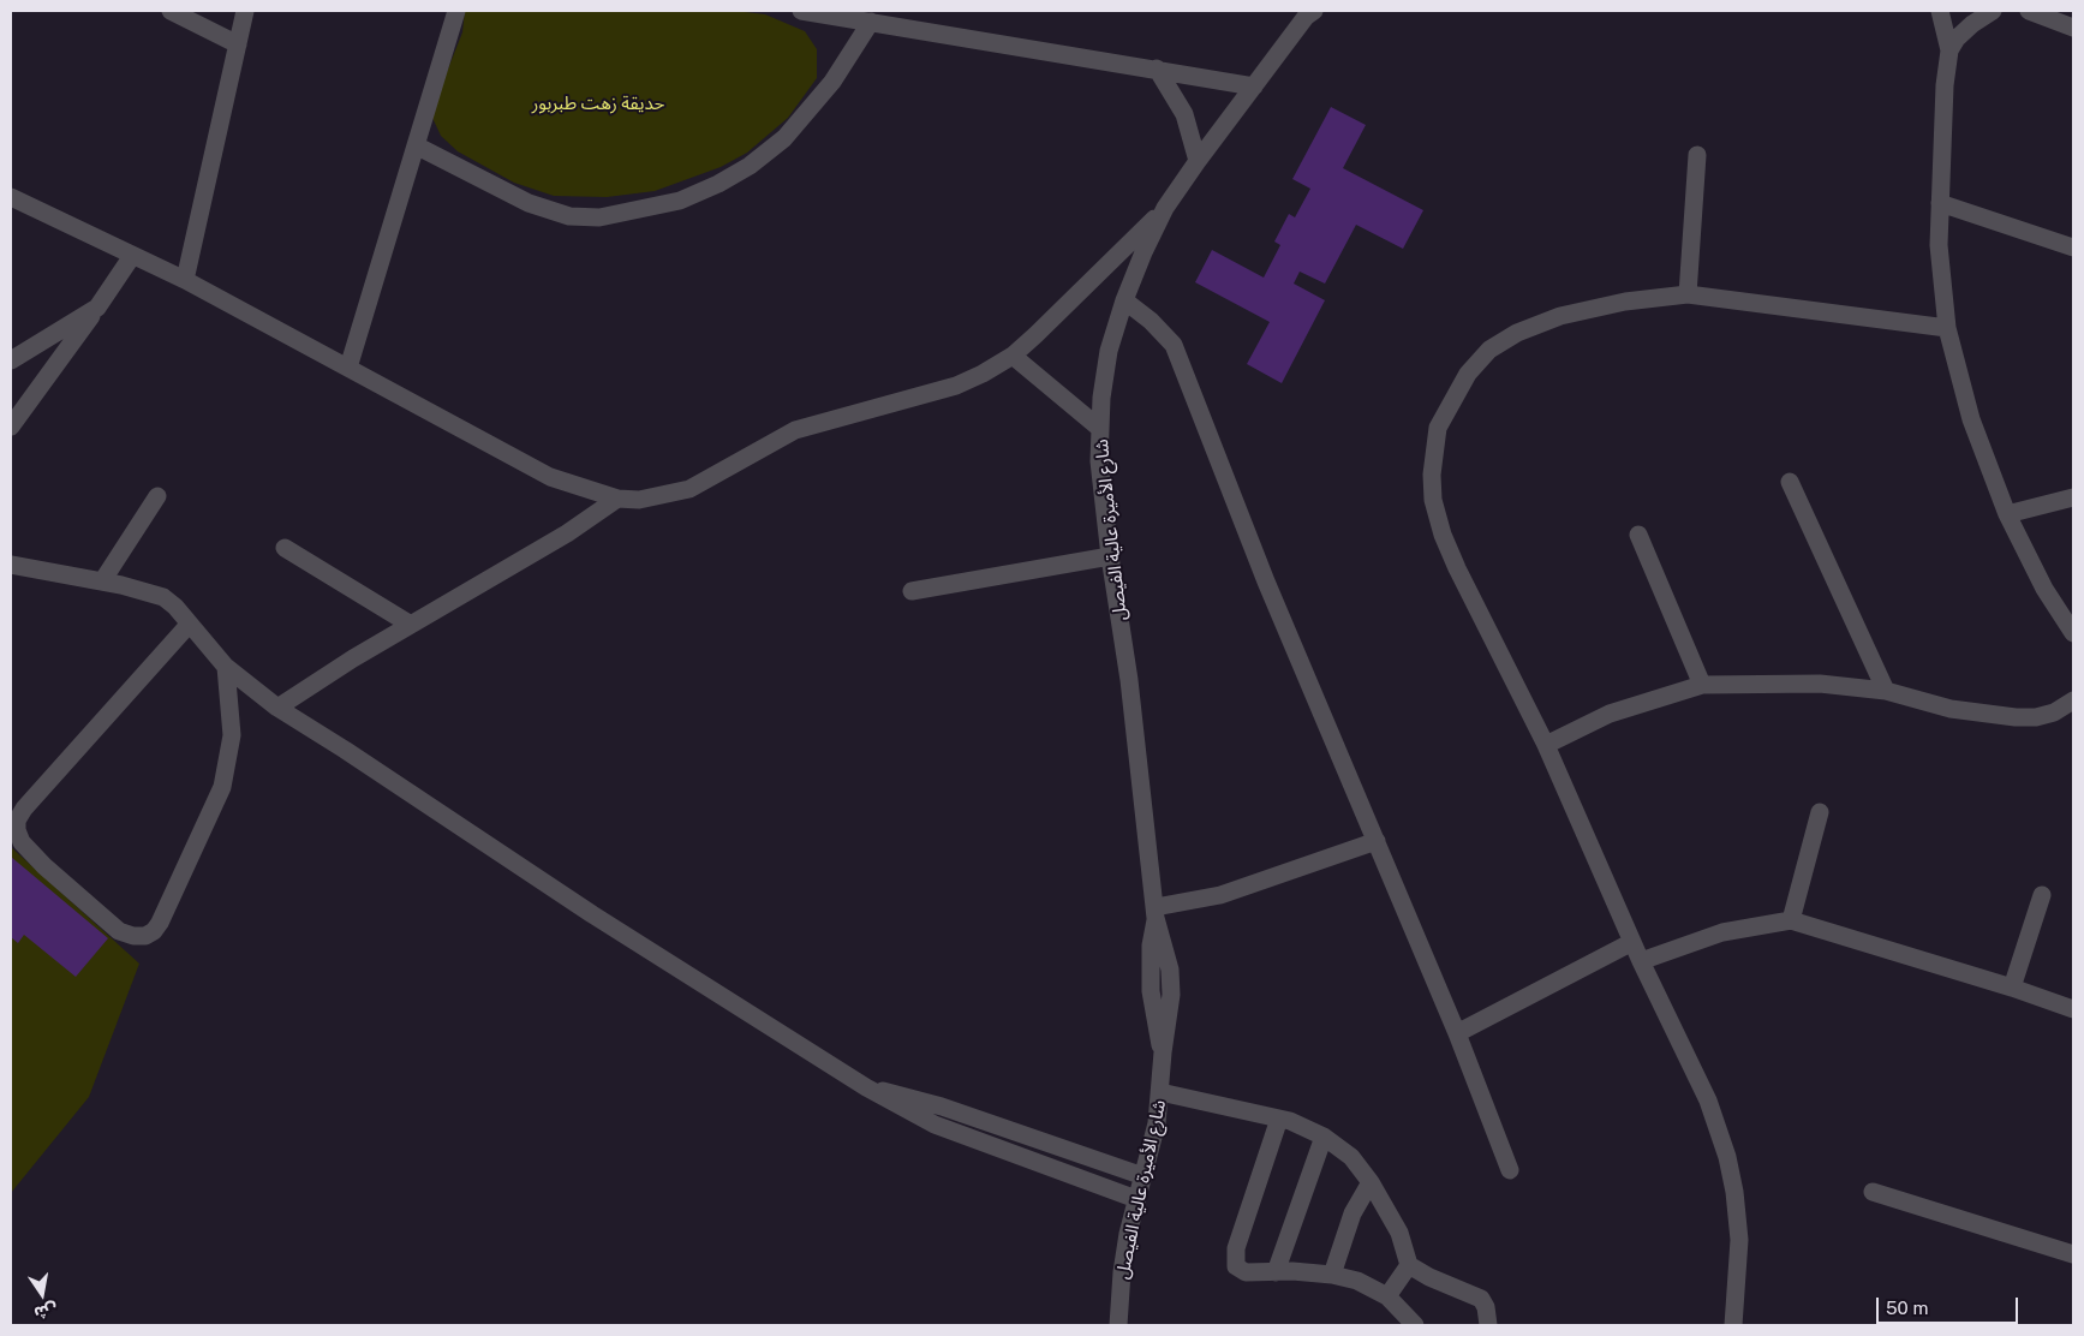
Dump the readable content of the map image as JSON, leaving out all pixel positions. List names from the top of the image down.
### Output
{
  "streets": {
    "street": ["شارع الأميرة عالية الفيصل"]
  },
  "parks": ["حديقة زهت طبربور"],
  "scale_bar": "50 m",
  "north": "bottom"
}
